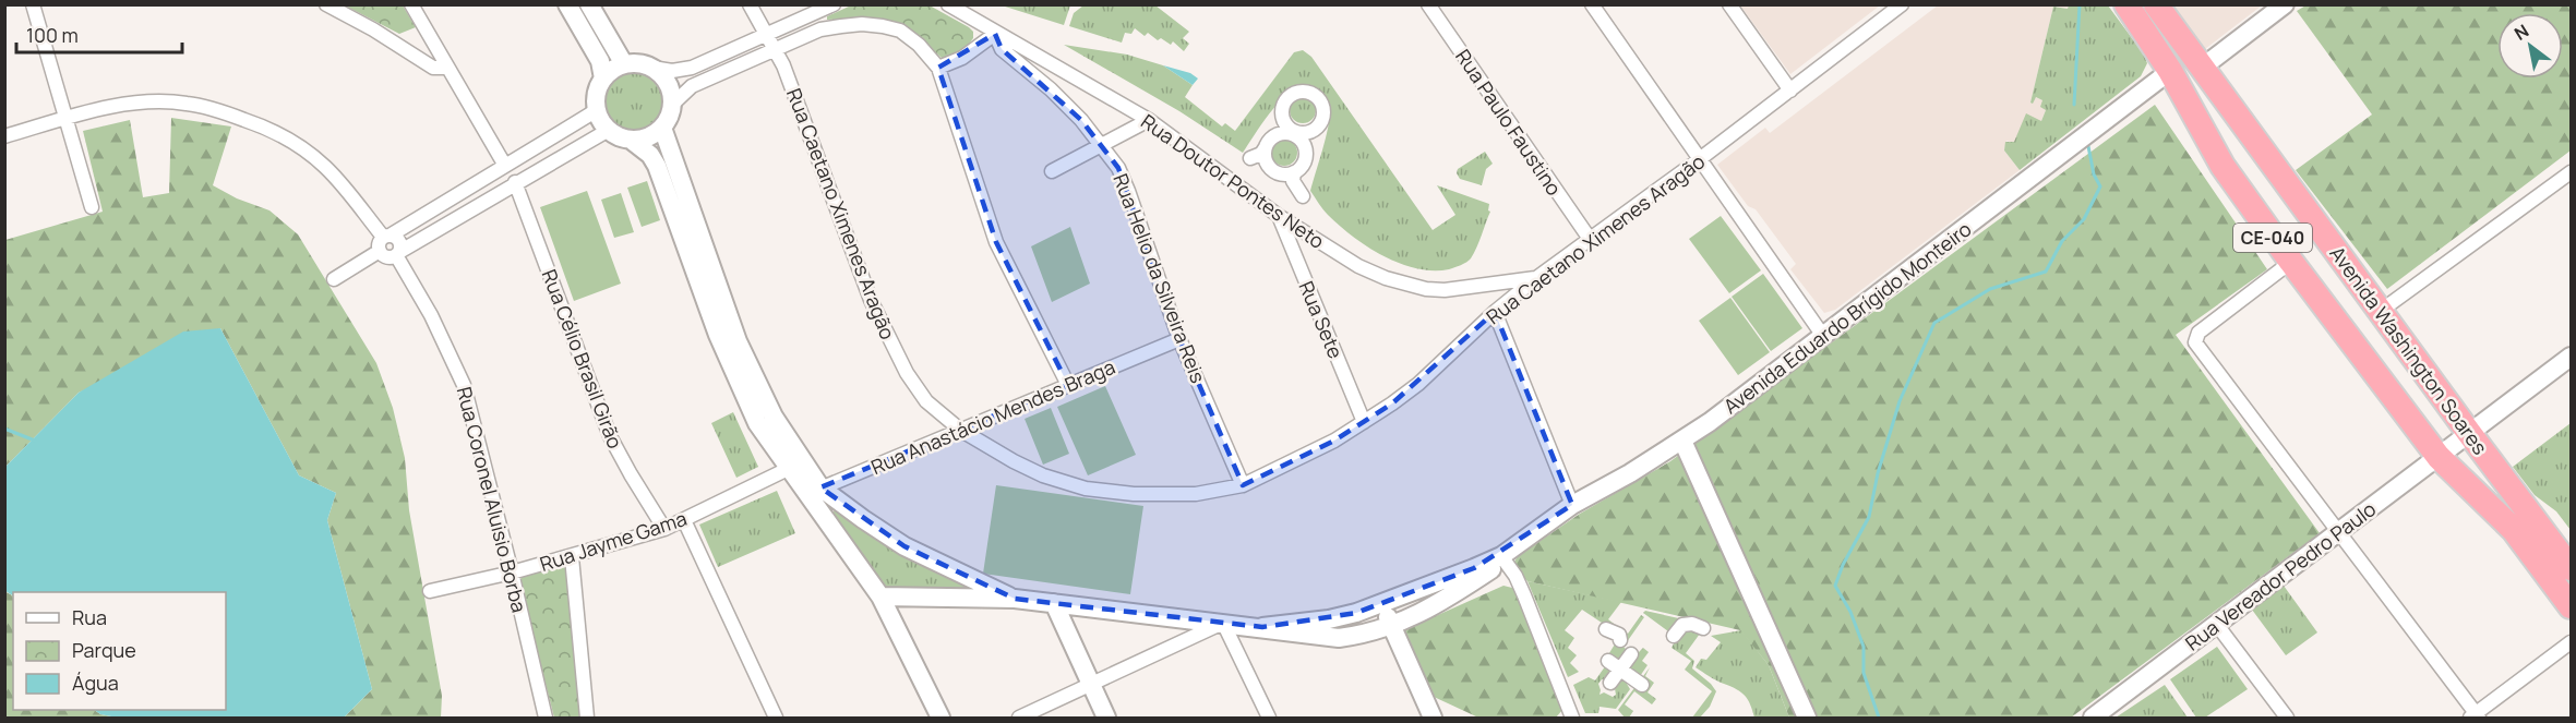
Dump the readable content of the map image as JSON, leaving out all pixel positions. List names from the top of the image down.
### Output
{
  "streets": {
    "highway": ["CE-040", "Avenida Washington Soares"],
    "main road": ["Avenida Eduardo Brígido Monteiro", "Rua Vereador Pedro Paulo"],
    "street": [
      "Rua Paulo Faustino",
      "Rua Doutor Pontes Neto",
      "Rua Caetano Ximenes Aragão",
      "Rua Helio da Silveira Reis",
      "Rua Sete",
      "Rua Célio Brasil Girão",
      "Rua Anastácio Mendes Braga",
      "Rua Coronel Aluisio Borba",
      "Rua Jayme Gama"
    ]
  },
  "crossings": [
    ["Rua Paulo Faustino", "Rua Caetano Ximenes Aragão"],
    ["Rua Doutor Pontes Neto", "Rua Caetano Ximenes Aragão"],
    ["Rua Doutor Pontes Neto", "Rua Helio da Silveira Reis"],
    ["Rua Doutor Pontes Neto", "Rua Sete"],
    ["Rua Caetano Ximenes Aragão", "Rua Helio da Silveira Reis"],
    ["Rua Caetano Ximenes Aragão", "Rua Sete"],
    ["Rua Caetano Ximenes Aragão", "Rua Anastácio Mendes Braga"],
    ["Rua Helio da Silveira Reis", "Rua Anastácio Mendes Braga"],
    ["Avenida Eduardo Brígido Monteiro", "Avenida Washington Soares"],
    ["Avenida Washington Soares", "Rua Vereador Pedro Paulo"],
    ["Rua Célio Brasil Girão", "Rua Jayme Gama"],
    ["Rua Coronel Aluisio Borba", "Rua Jayme Gama"]
  ],
  "legend": ["Rua", "Parque", "Água"],
  "scale_bar": "100 m",
  "north": "top left"
}
